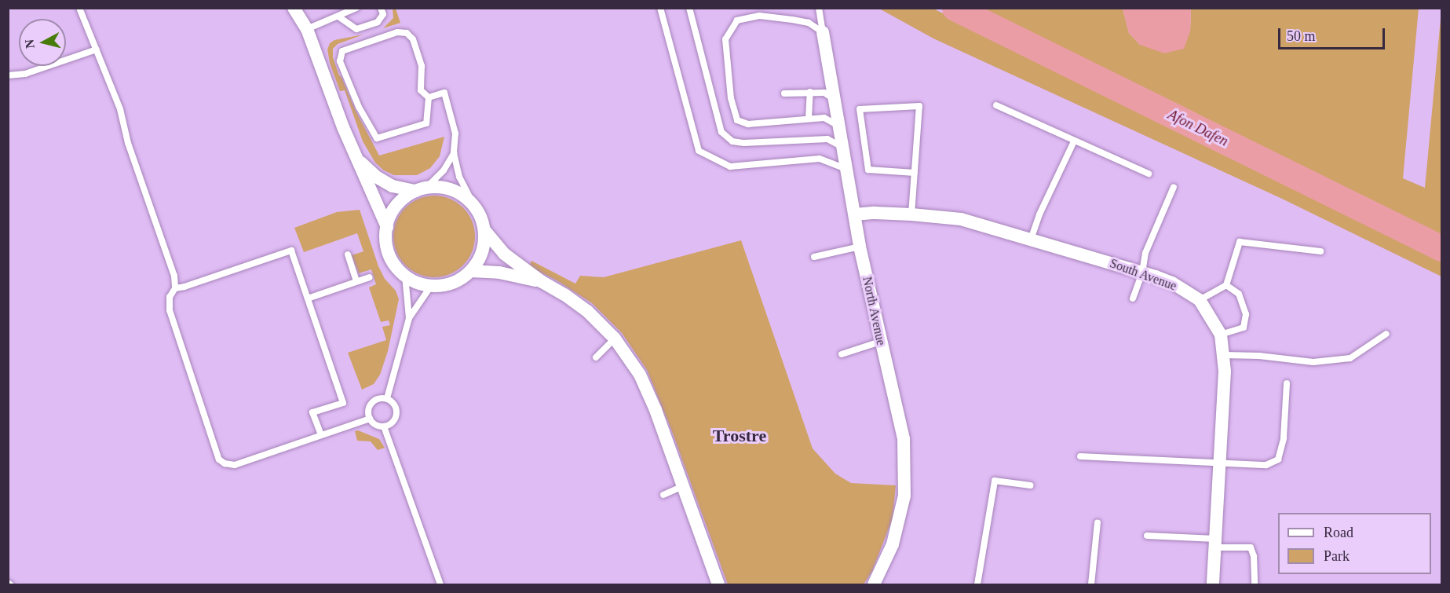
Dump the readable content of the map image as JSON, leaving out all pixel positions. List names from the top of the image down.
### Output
{
  "streets": {
    "street": ["South Avenue", "North Avenue"]
  },
  "crossings": [
    ["South Avenue", "North Avenue"]
  ],
  "districts": ["Trostre"],
  "water": ["Afon Dafen"],
  "legend": ["Road", "Park"],
  "scale_bar": "50 m",
  "north": "left"
}
